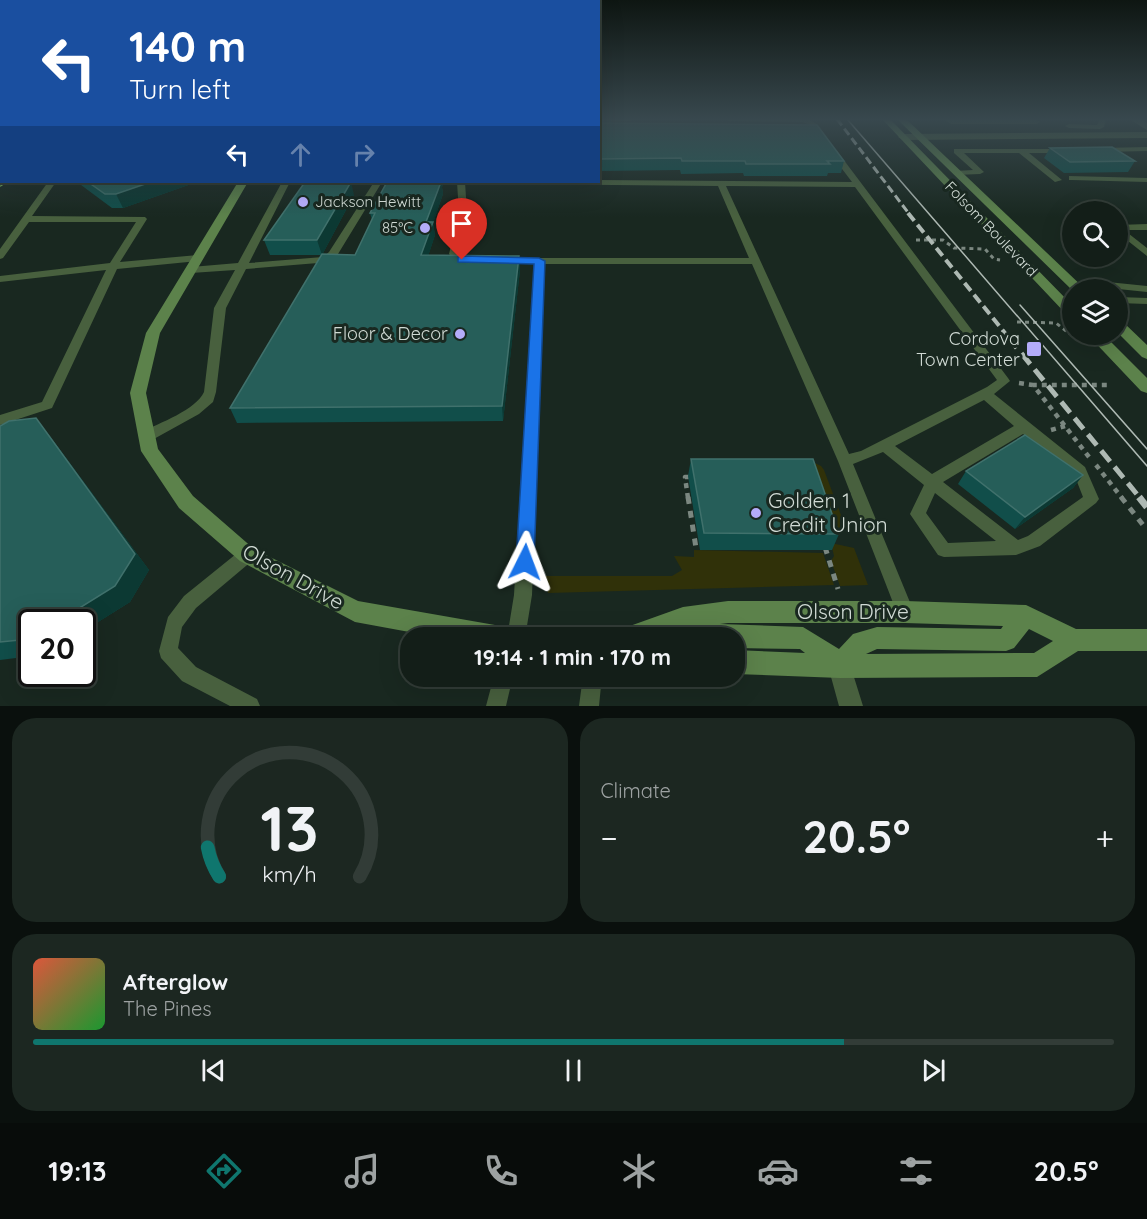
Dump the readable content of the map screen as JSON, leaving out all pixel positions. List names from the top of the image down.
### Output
{
  "streets": {
    "street": ["Folsom Boulevard", "Olson Drive"]
  },
  "places": {
    "other": [
      "Jackson Hewitt",
      "85°C",
      "Floor & Decor",
      "Golden 1 Credit Union"
    ],
    "transit": ["Cordova Town Center"]
  },
  "page": {
    "turn": ["140 m", "Turn left"],
    "limit": "20",
    "trip": "19:14 · 1 min · 170 m",
    "tile": "Climate",
    "heat": ["−", "20.5°", "+"],
    "song": ["Afterglow", "The Pines"],
    "tabs": ["19:13", "20.5°"],
    "gauge": ["13", "km/h"]
  }
}
